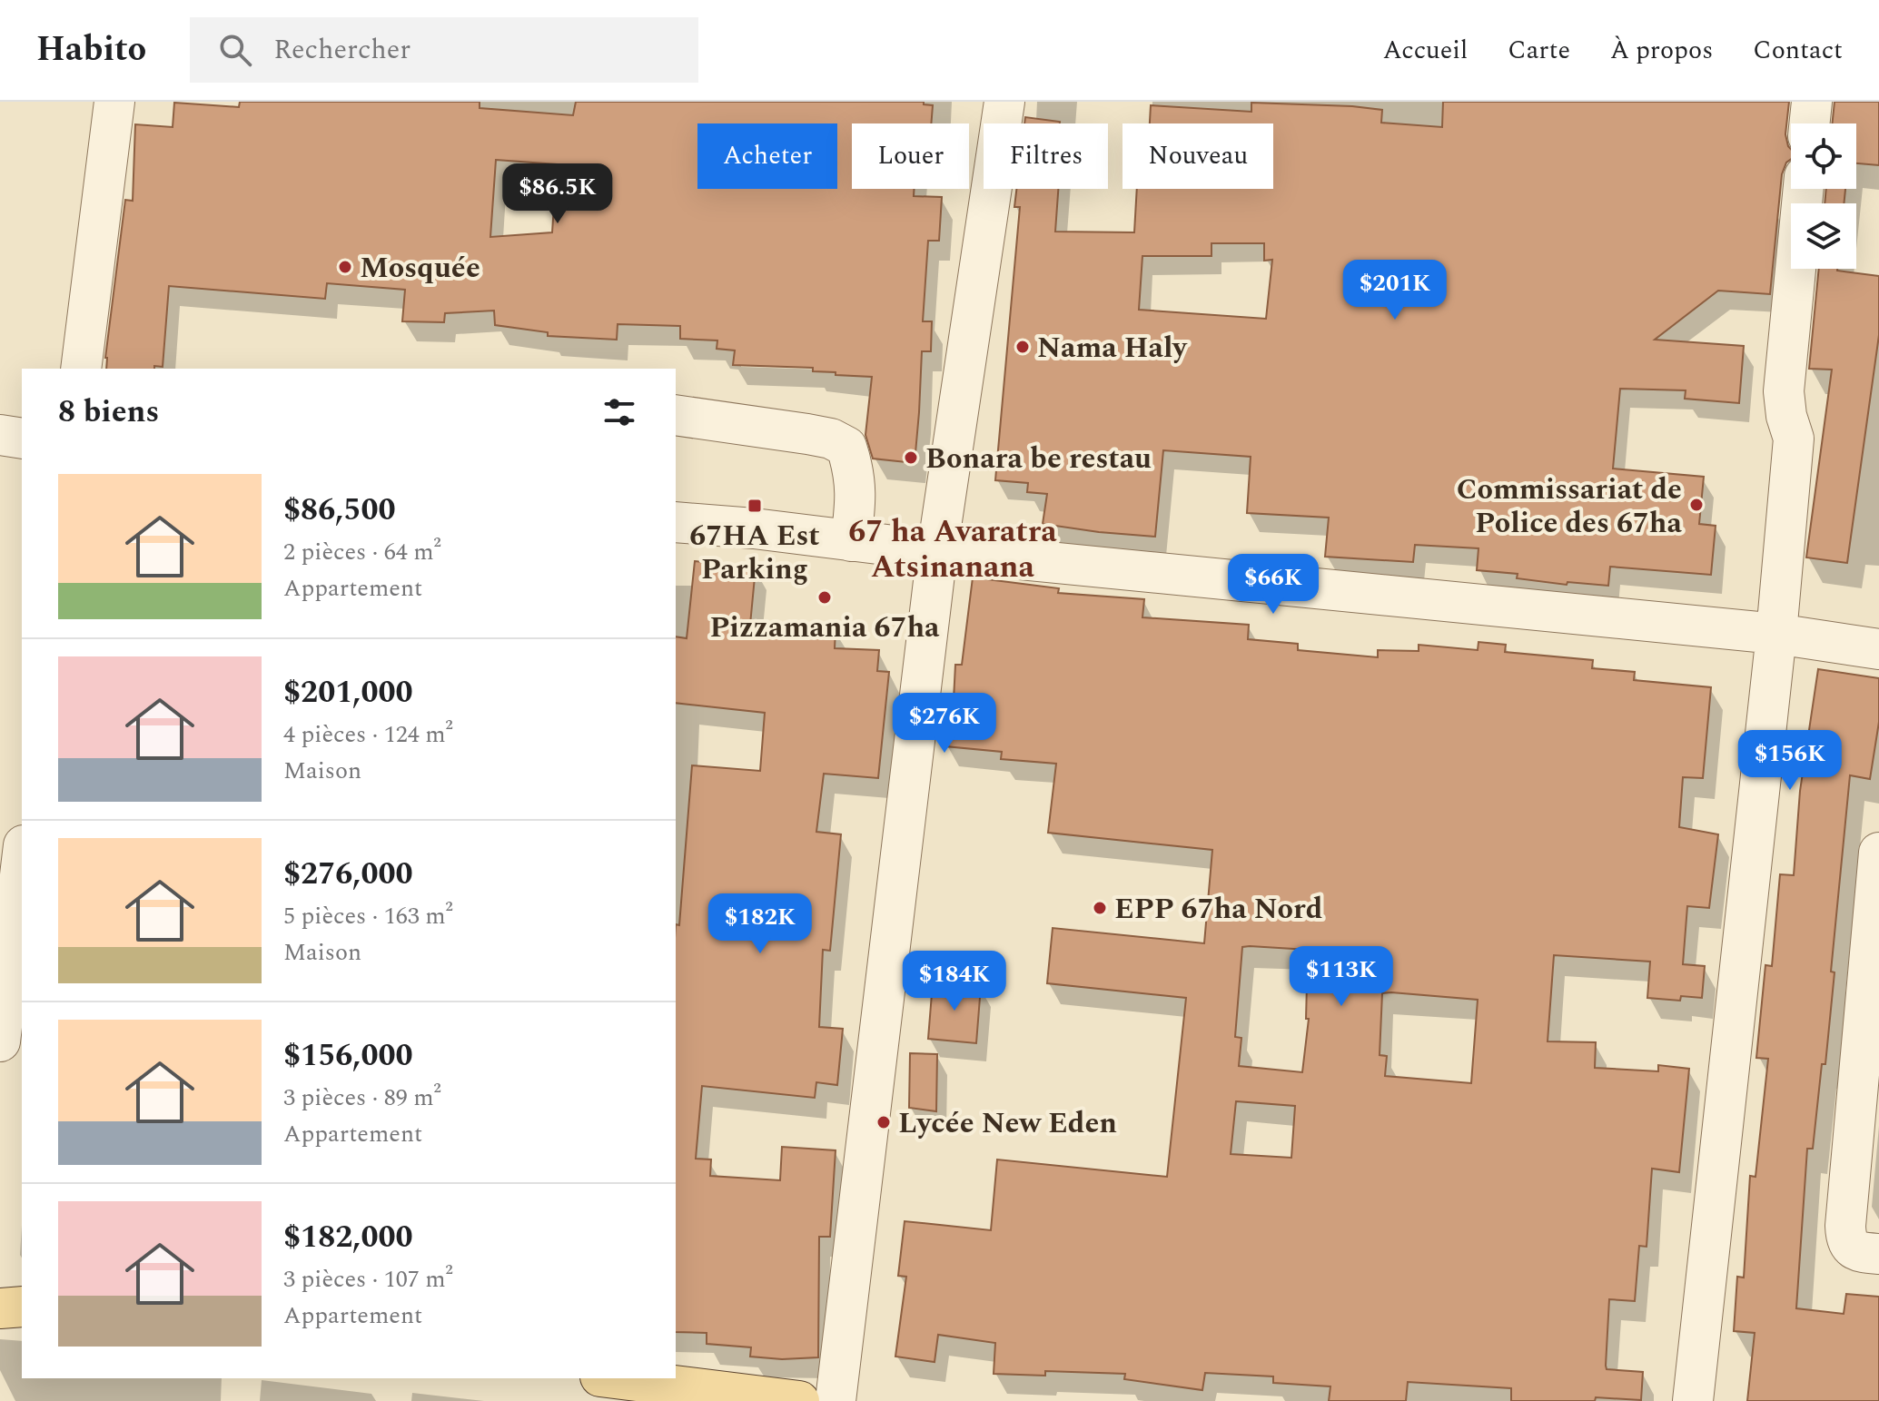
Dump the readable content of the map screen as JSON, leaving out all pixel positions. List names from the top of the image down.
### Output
{
  "districts": ["67 ha Avaratra Atsinanana"],
  "places": {
    "other": [
      "Mosquée",
      "Nama Haly",
      "Bonara be restau",
      "Commissariat de Police des 67ha",
      "Pizzamania 67ha",
      "EPP 67ha Nord",
      "Lycée New Eden"
    ],
    "transit": ["67HA Est Parking"]
  },
  "page": {
    "header": "Habito",
    "search": "Rechercher",
    "nav": [
      "Accueil",
      "Carte",
      "À propos",
      "Contact"
    ],
    "chip": [
      "Acheter",
      "Louer",
      "Filtres",
      "Nouveau"
    ],
    "price": [
      "$86.5K",
      "$201K",
      "$66K",
      "$276K",
      "$156K",
      "$182K",
      "$113K",
      "$184K"
    ],
    "heading": "8 biens",
    "list": [
      {
        "name": "$86,500",
        "note": "2 pièces · 64 m² · Appartement"
      },
      {
        "name": "$201,000",
        "note": "4 pièces · 124 m² · Maison"
      },
      {
        "name": "$276,000",
        "note": "5 pièces · 163 m² · Maison"
      },
      {
        "name": "$156,000",
        "note": "3 pièces · 89 m² · Appartement"
      },
      {
        "name": "$182,000",
        "note": "3 pièces · 107 m² · Appartement"
      }
    ]
  }
}
